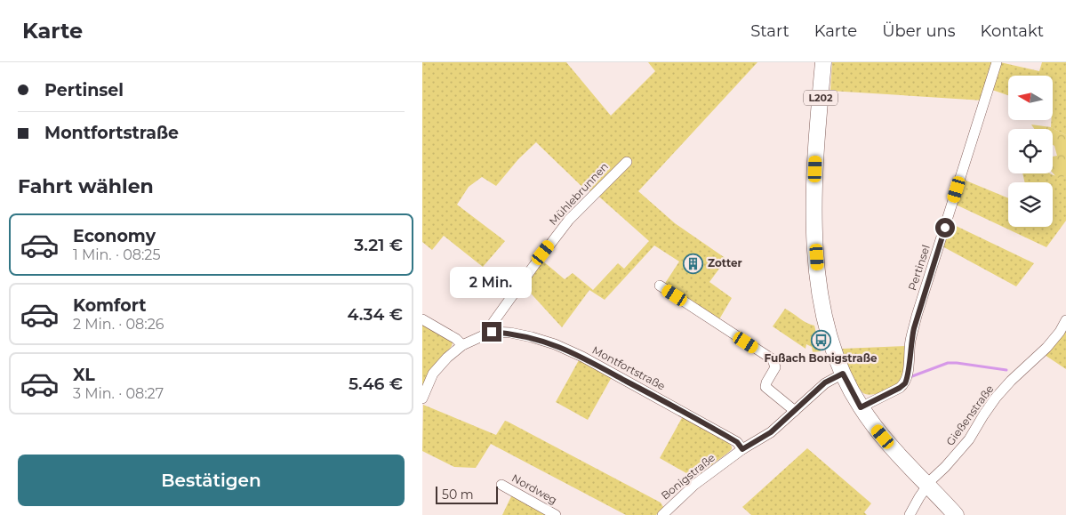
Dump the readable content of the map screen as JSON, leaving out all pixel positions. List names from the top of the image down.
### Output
{
  "streets": {
    "main road": ["L202"],
    "street": [
      "Mühlebrunnen",
      "Pertinsel",
      "Montfortstraße",
      "Gießenstraße",
      "Bonigstraße",
      "Nordweg"
    ]
  },
  "crossings": [
    ["L202", "Pertinsel"],
    ["L202", "Gießenstraße"],
    ["L202", "Bonigstraße"],
    ["Mühlebrunnen", "Montfortstraße"],
    ["Montfortstraße", "Bonigstraße"]
  ],
  "places": {
    "building": ["Zotter"],
    "bus stop": ["Fußach Bonigstraße"]
  },
  "scale_bar": "50 m",
  "north": "left",
  "page": {
    "header": "Karte",
    "nav": [
      "Start",
      "Karte",
      "Über uns",
      "Kontakt"
    ],
    "banner": ["Pertinsel", "Montfortstraße"],
    "heading": "Fahrt wählen",
    "list": [
      {
        "name": "Economy",
        "note": "1 Min. · 08:25",
        "value": "3.21 €"
      },
      {
        "name": "Komfort",
        "note": "2 Min. · 08:26",
        "value": "4.34 €"
      },
      {
        "name": "XL",
        "note": "3 Min. · 08:27",
        "value": "5.46 €"
      }
    ],
    "bubble": "2 Min.",
    "buttons": "Bestätigen",
    "scale": "50 m"
  }
}
